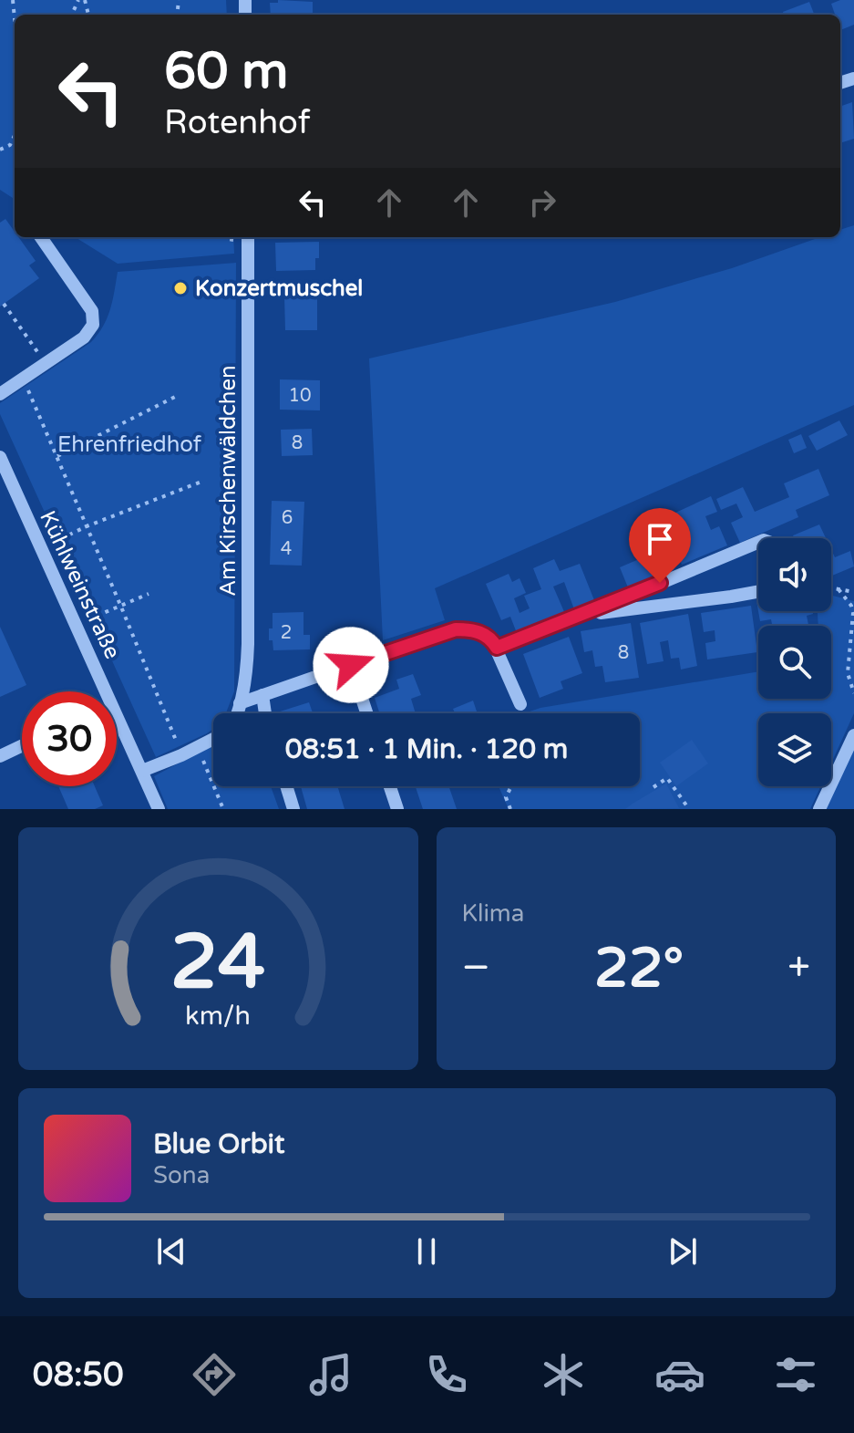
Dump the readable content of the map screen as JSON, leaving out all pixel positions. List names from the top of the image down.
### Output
{
  "streets": {
    "street": ["Am Kirschenwäldchen", "Kühlweinstraße"]
  },
  "parks": ["Ehrenfriedhof"],
  "places": ["Konzertmuschel"],
  "house_numbers": [
    "10",
    "8",
    "6",
    "4",
    "2",
    "8"
  ],
  "page": {
    "turn": ["60 m", "Rotenhof"],
    "limit": "30",
    "trip": "08:51 · 1 Min. · 120 m",
    "tile": "Klima",
    "heat": ["−", "22°", "+"],
    "song": ["Blue Orbit", "Sona"],
    "tabs": "08:50",
    "gauge": ["24", "km/h"]
  }
}
